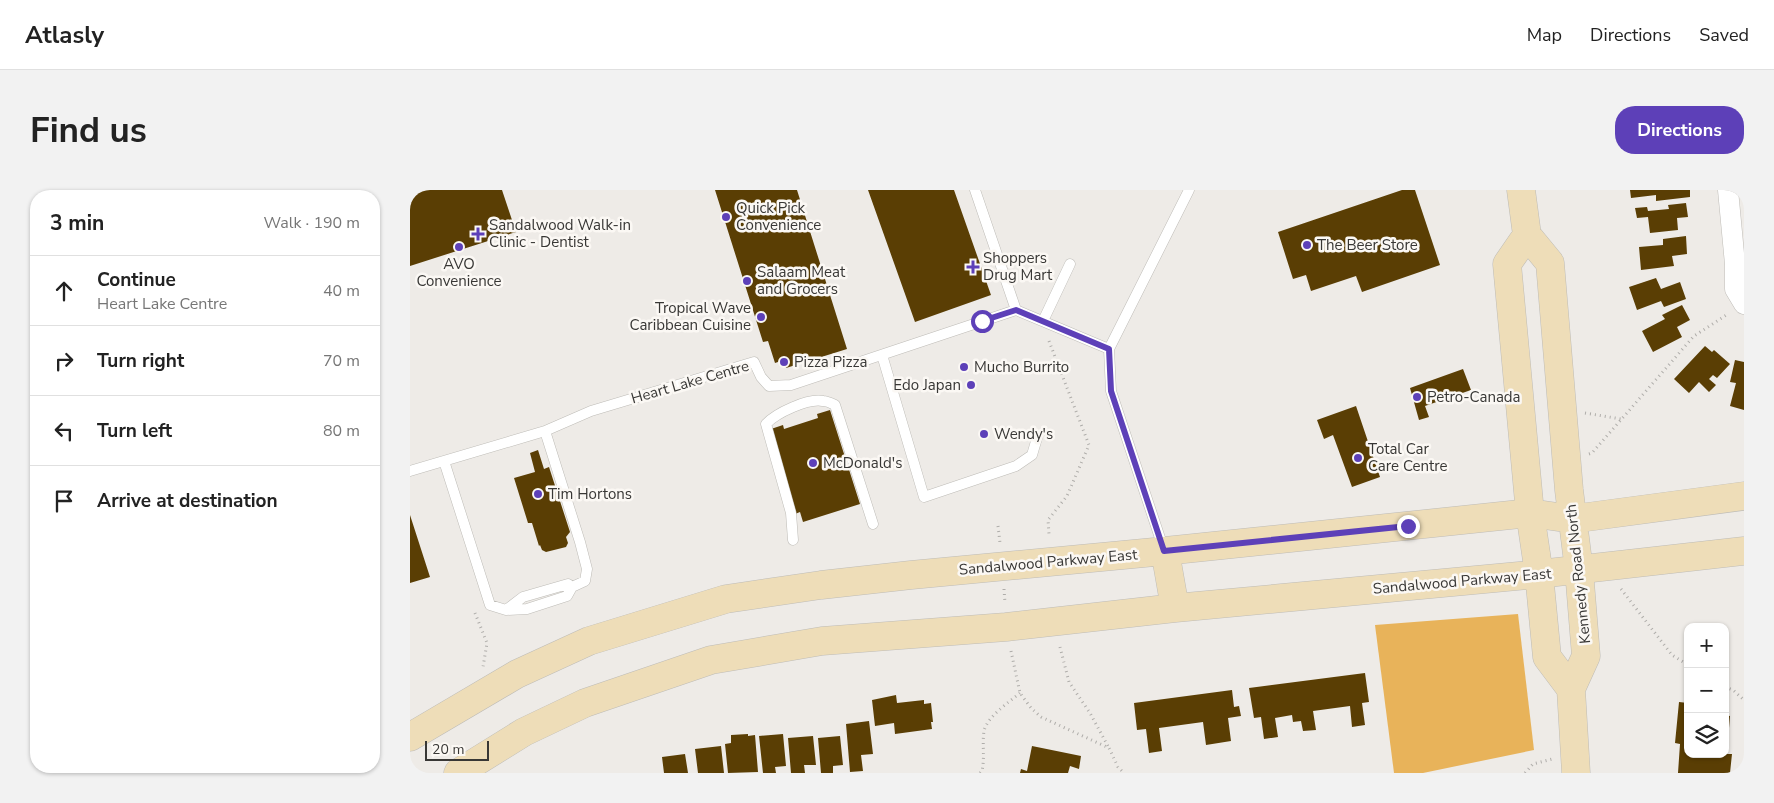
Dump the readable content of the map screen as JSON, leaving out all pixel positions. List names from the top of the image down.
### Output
{
  "streets": {
    "main road": ["Sandalwood Parkway East", "Kennedy Road North"],
    "lane": ["Heart Lake Centre"]
  },
  "crossings": [
    ["Sandalwood Parkway East", "Kennedy Road North"]
  ],
  "places": {
    "other": [
      "Quick Pick Convenience",
      "The Beer Store",
      "AVO Convenience",
      "Salaam Meat and Grocers",
      "Tropical Wave Caribbean Cuisine",
      "Pizza Pizza",
      "Mucho Burrito",
      "Edo Japan",
      "Petro-Canada",
      "Wendy's",
      "Total Car Care Centre",
      "McDonald's",
      "Tim Hortons"
    ],
    "health": ["Sandalwood Walk-in Clinic - Dentist", "Shoppers Drug Mart"]
  },
  "scale_bar": "20 m",
  "page": {
    "header": "Atlasly",
    "nav": ["Map", "Directions", "Saved"],
    "buttons": "Directions",
    "title": "Find us",
    "heading": ["3 min", "Walk · 190 m"],
    "list": [
      ["Continue", "Heart Lake Centre", "40 m"],
      ["Turn right", "70 m"],
      ["Turn left", "80 m"],
      "Arrive at destination"
    ],
    "map_buttons": ["+", "−"],
    "scale": "20 m"
  }
}
